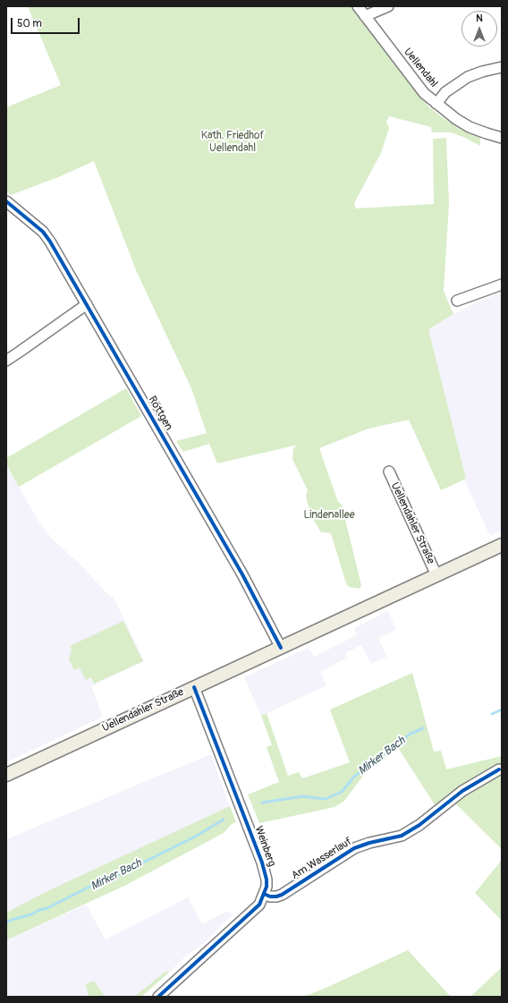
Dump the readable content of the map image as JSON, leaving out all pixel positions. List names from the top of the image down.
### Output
{
  "streets": {
    "main road": ["Uellendahler Straße"],
    "street": [
      "Uellendahl",
      "Röttgen",
      "Weinberg",
      "Am Wasserlauf"
    ]
  },
  "crossings": [
    ["Röttgen", "Uellendahler Straße"],
    ["Uellendahler Straße", "Weinberg"],
    ["Weinberg", "Am Wasserlauf"]
  ],
  "water": ["Mirker Bach"],
  "parks": ["Kath. Friedhof Uellendahl", "Lindenallee"],
  "scale_bar": "50 m",
  "north": "top"
}
